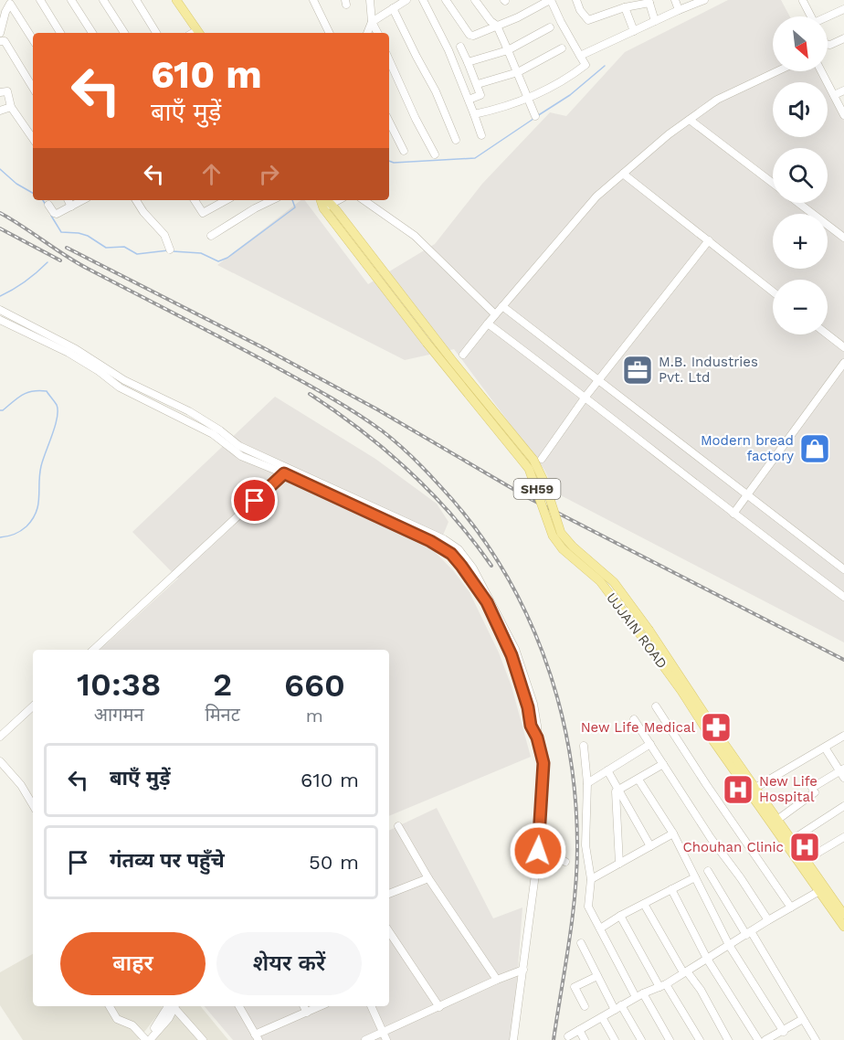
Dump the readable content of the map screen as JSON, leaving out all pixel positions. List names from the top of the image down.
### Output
{
  "streets": {
    "main road": ["SH59", "UJJAIN ROAD"]
  },
  "crossings": [
    ["SH59", "UJJAIN ROAD"]
  ],
  "places": {
    "office": ["M.B. Industries Pvt. Ltd"],
    "shop": ["Modern bread factory"],
    "pharmacy": ["New Life Medical"],
    "hospital": ["New Life Hospital", "Chouhan Clinic"]
  },
  "north": "bottom right",
  "page": {
    "map_buttons": ["+", "−"],
    "turn": ["610 m", "बाएँ मुड़ें"],
    "eta": [
      "10:38",
      "आगमन",
      "2",
      "मिनट",
      "660",
      "m"
    ],
    "list": [
      {
        "name": "बाएँ मुड़ें",
        "value": "610 m"
      },
      {
        "name": "गंतव्य पर पहुँचे",
        "value": "50 m"
      }
    ],
    "buttons": ["बाहर", "शेयर करें"]
  }
}
